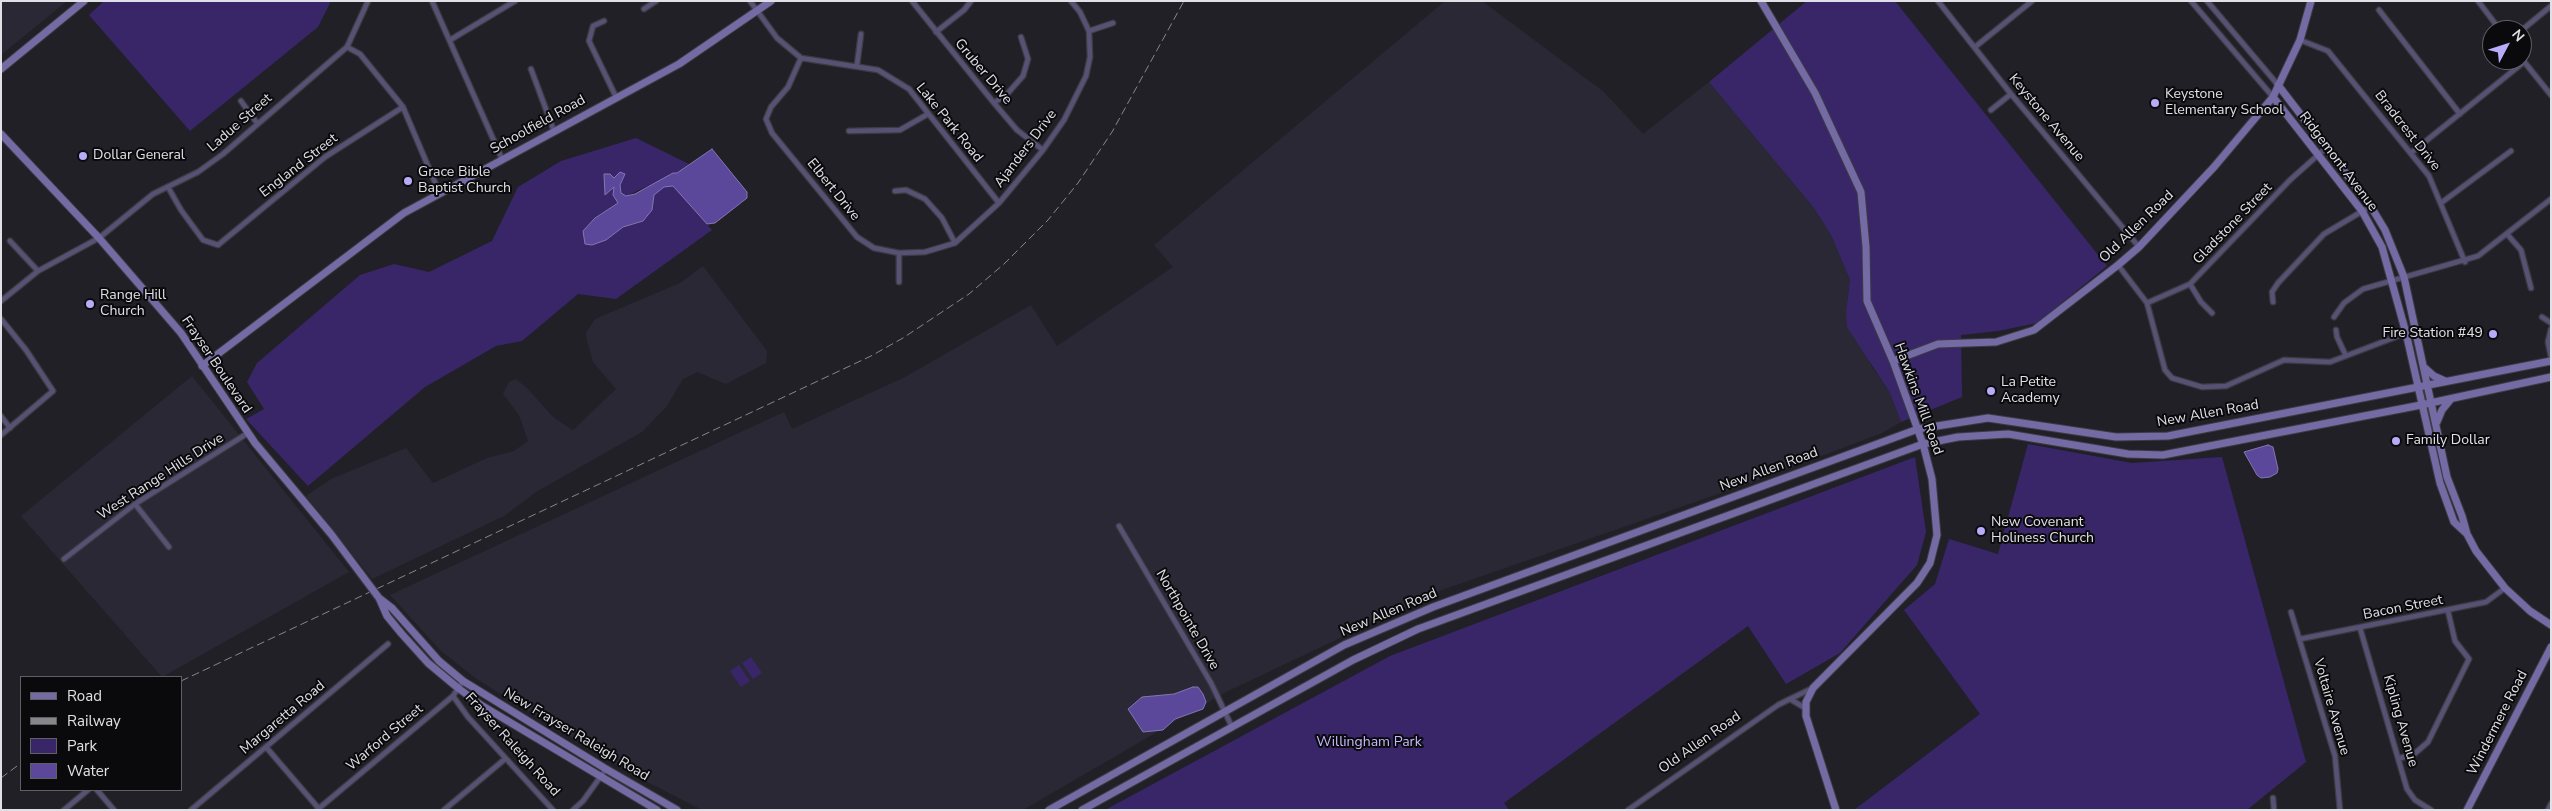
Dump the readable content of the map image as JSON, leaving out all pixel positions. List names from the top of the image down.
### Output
{
  "streets": {
    "main road": [
      "Schoolfield Road",
      "Ridgemont Avenue",
      "Old Allen Road",
      "Frayser Boulevard",
      "Hawkins Mill Road",
      "New Allen Road",
      "Windermere Road",
      "New Frayser Raleigh Road",
      "Frayser Raleigh Road"
    ],
    "street": [
      "Gruber Drive",
      "Keystone Avenue",
      "Ladue Street",
      "Lake Park Road",
      "Bradcrest Drive",
      "Ajanders Drive",
      "England Street",
      "Elbert Drive",
      "Gladstone Street",
      "West Range Hills Drive",
      "Bacon Street",
      "Northpointe Drive",
      "Voltaire Avenue",
      "Margaretta Road",
      "Kipling Avenue",
      "Warford Street"
    ]
  },
  "crossings": [
    ["Gruber Drive", "Ajanders Drive"],
    ["Keystone Avenue", "Old Allen Road"],
    ["Ladue Street", "England Street"],
    ["Ladue Street", "Frayser Boulevard"],
    ["Lake Park Road", "Ajanders Drive"],
    ["Lake Park Road", "Elbert Drive"],
    ["Schoolfield Road", "Frayser Boulevard"],
    ["Bradcrest Drive", "Old Allen Road"],
    ["Ajanders Drive", "Elbert Drive"],
    ["Ridgemont Avenue", "Gladstone Street"],
    ["Ridgemont Avenue", "Old Allen Road"],
    ["Ridgemont Avenue", "New Allen Road"],
    ["Ridgemont Avenue", "Bacon Street"],
    ["Old Allen Road", "Hawkins Mill Road"],
    ["Frayser Boulevard", "West Range Hills Drive"],
    ["Frayser Boulevard", "Frayser Raleigh Road"],
    ["Hawkins Mill Road", "New Allen Road"],
    ["New Allen Road", "Northpointe Drive"],
    ["Bacon Street", "Voltaire Avenue"],
    ["Bacon Street", "Kipling Avenue"],
    ["New Frayser Raleigh Road", "Warford Street"],
    ["New Frayser Raleigh Road", "Frayser Raleigh Road"],
    ["Warford Street", "Frayser Raleigh Road"]
  ],
  "parks": ["Willingham Park"],
  "places": [
    "Keystone Elementary School",
    "Dollar General",
    "Grace Bible Baptist Church",
    "Range Hill Church",
    "Fire Station #49",
    "La Petite Academy",
    "Family Dollar",
    "New Covenant Holiness Church"
  ],
  "legend": [
    "Road",
    "Railway",
    "Park",
    "Water"
  ],
  "north": "top right"
}
